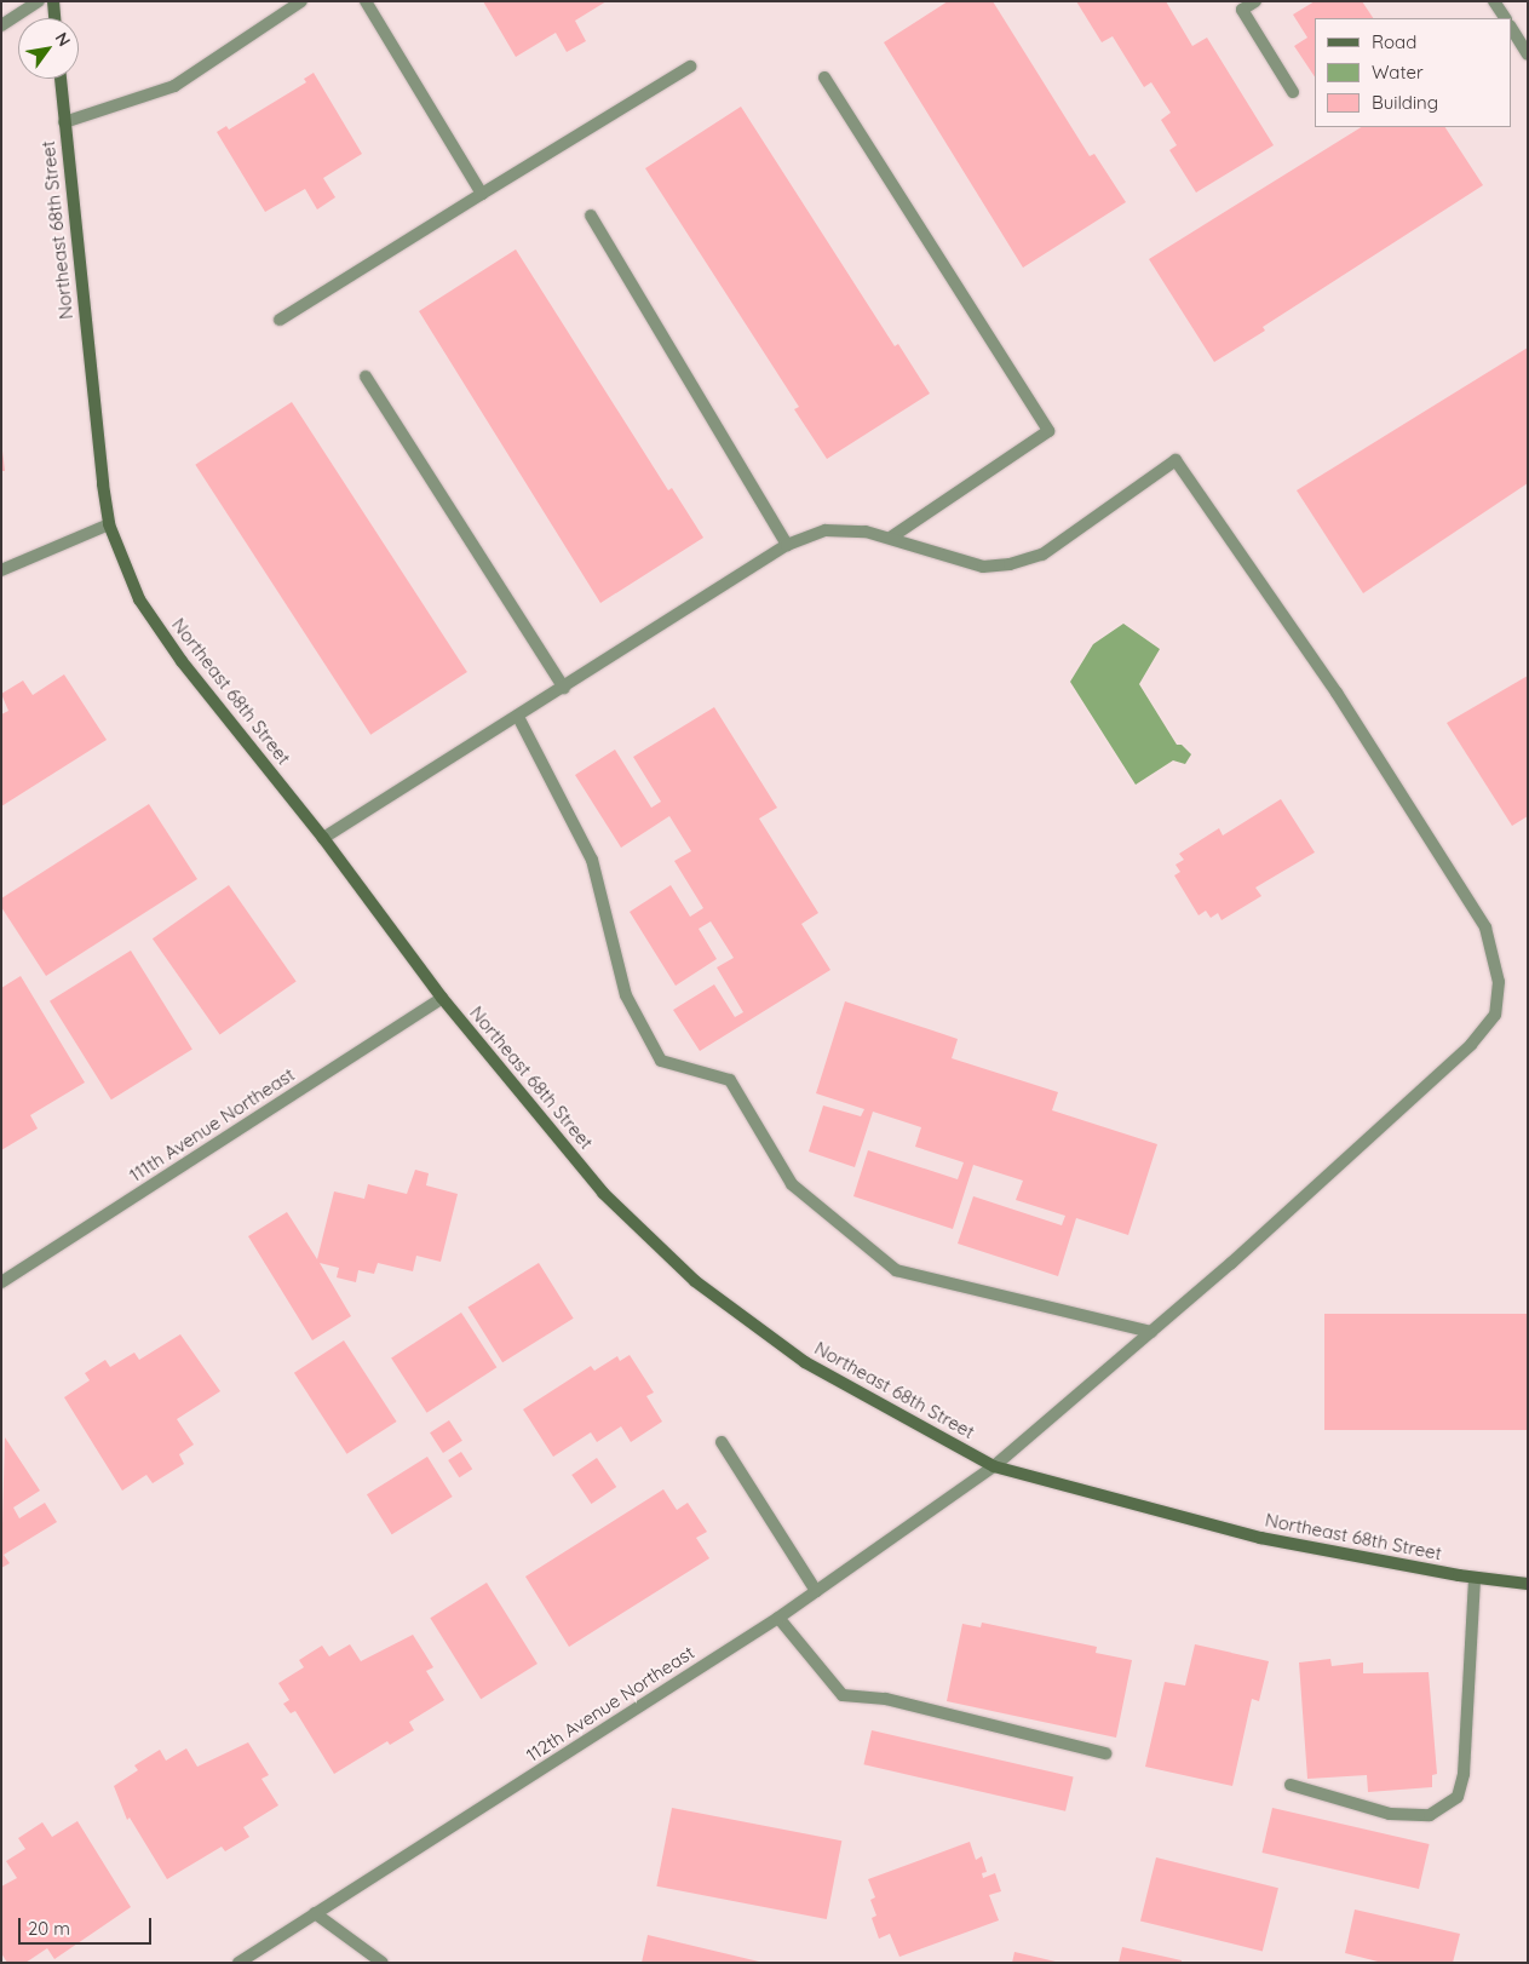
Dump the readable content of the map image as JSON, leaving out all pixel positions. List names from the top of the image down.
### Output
{
  "streets": {
    "main road": ["Northeast 68th Street"],
    "street": ["111th Avenue Northeast", "112th Avenue Northeast"]
  },
  "crossings": [
    ["Northeast 68th Street", "111th Avenue Northeast"],
    ["Northeast 68th Street", "112th Avenue Northeast"]
  ],
  "legend": ["Road", "Water", "Building"],
  "scale_bar": "20 m",
  "north": "top right"
}
